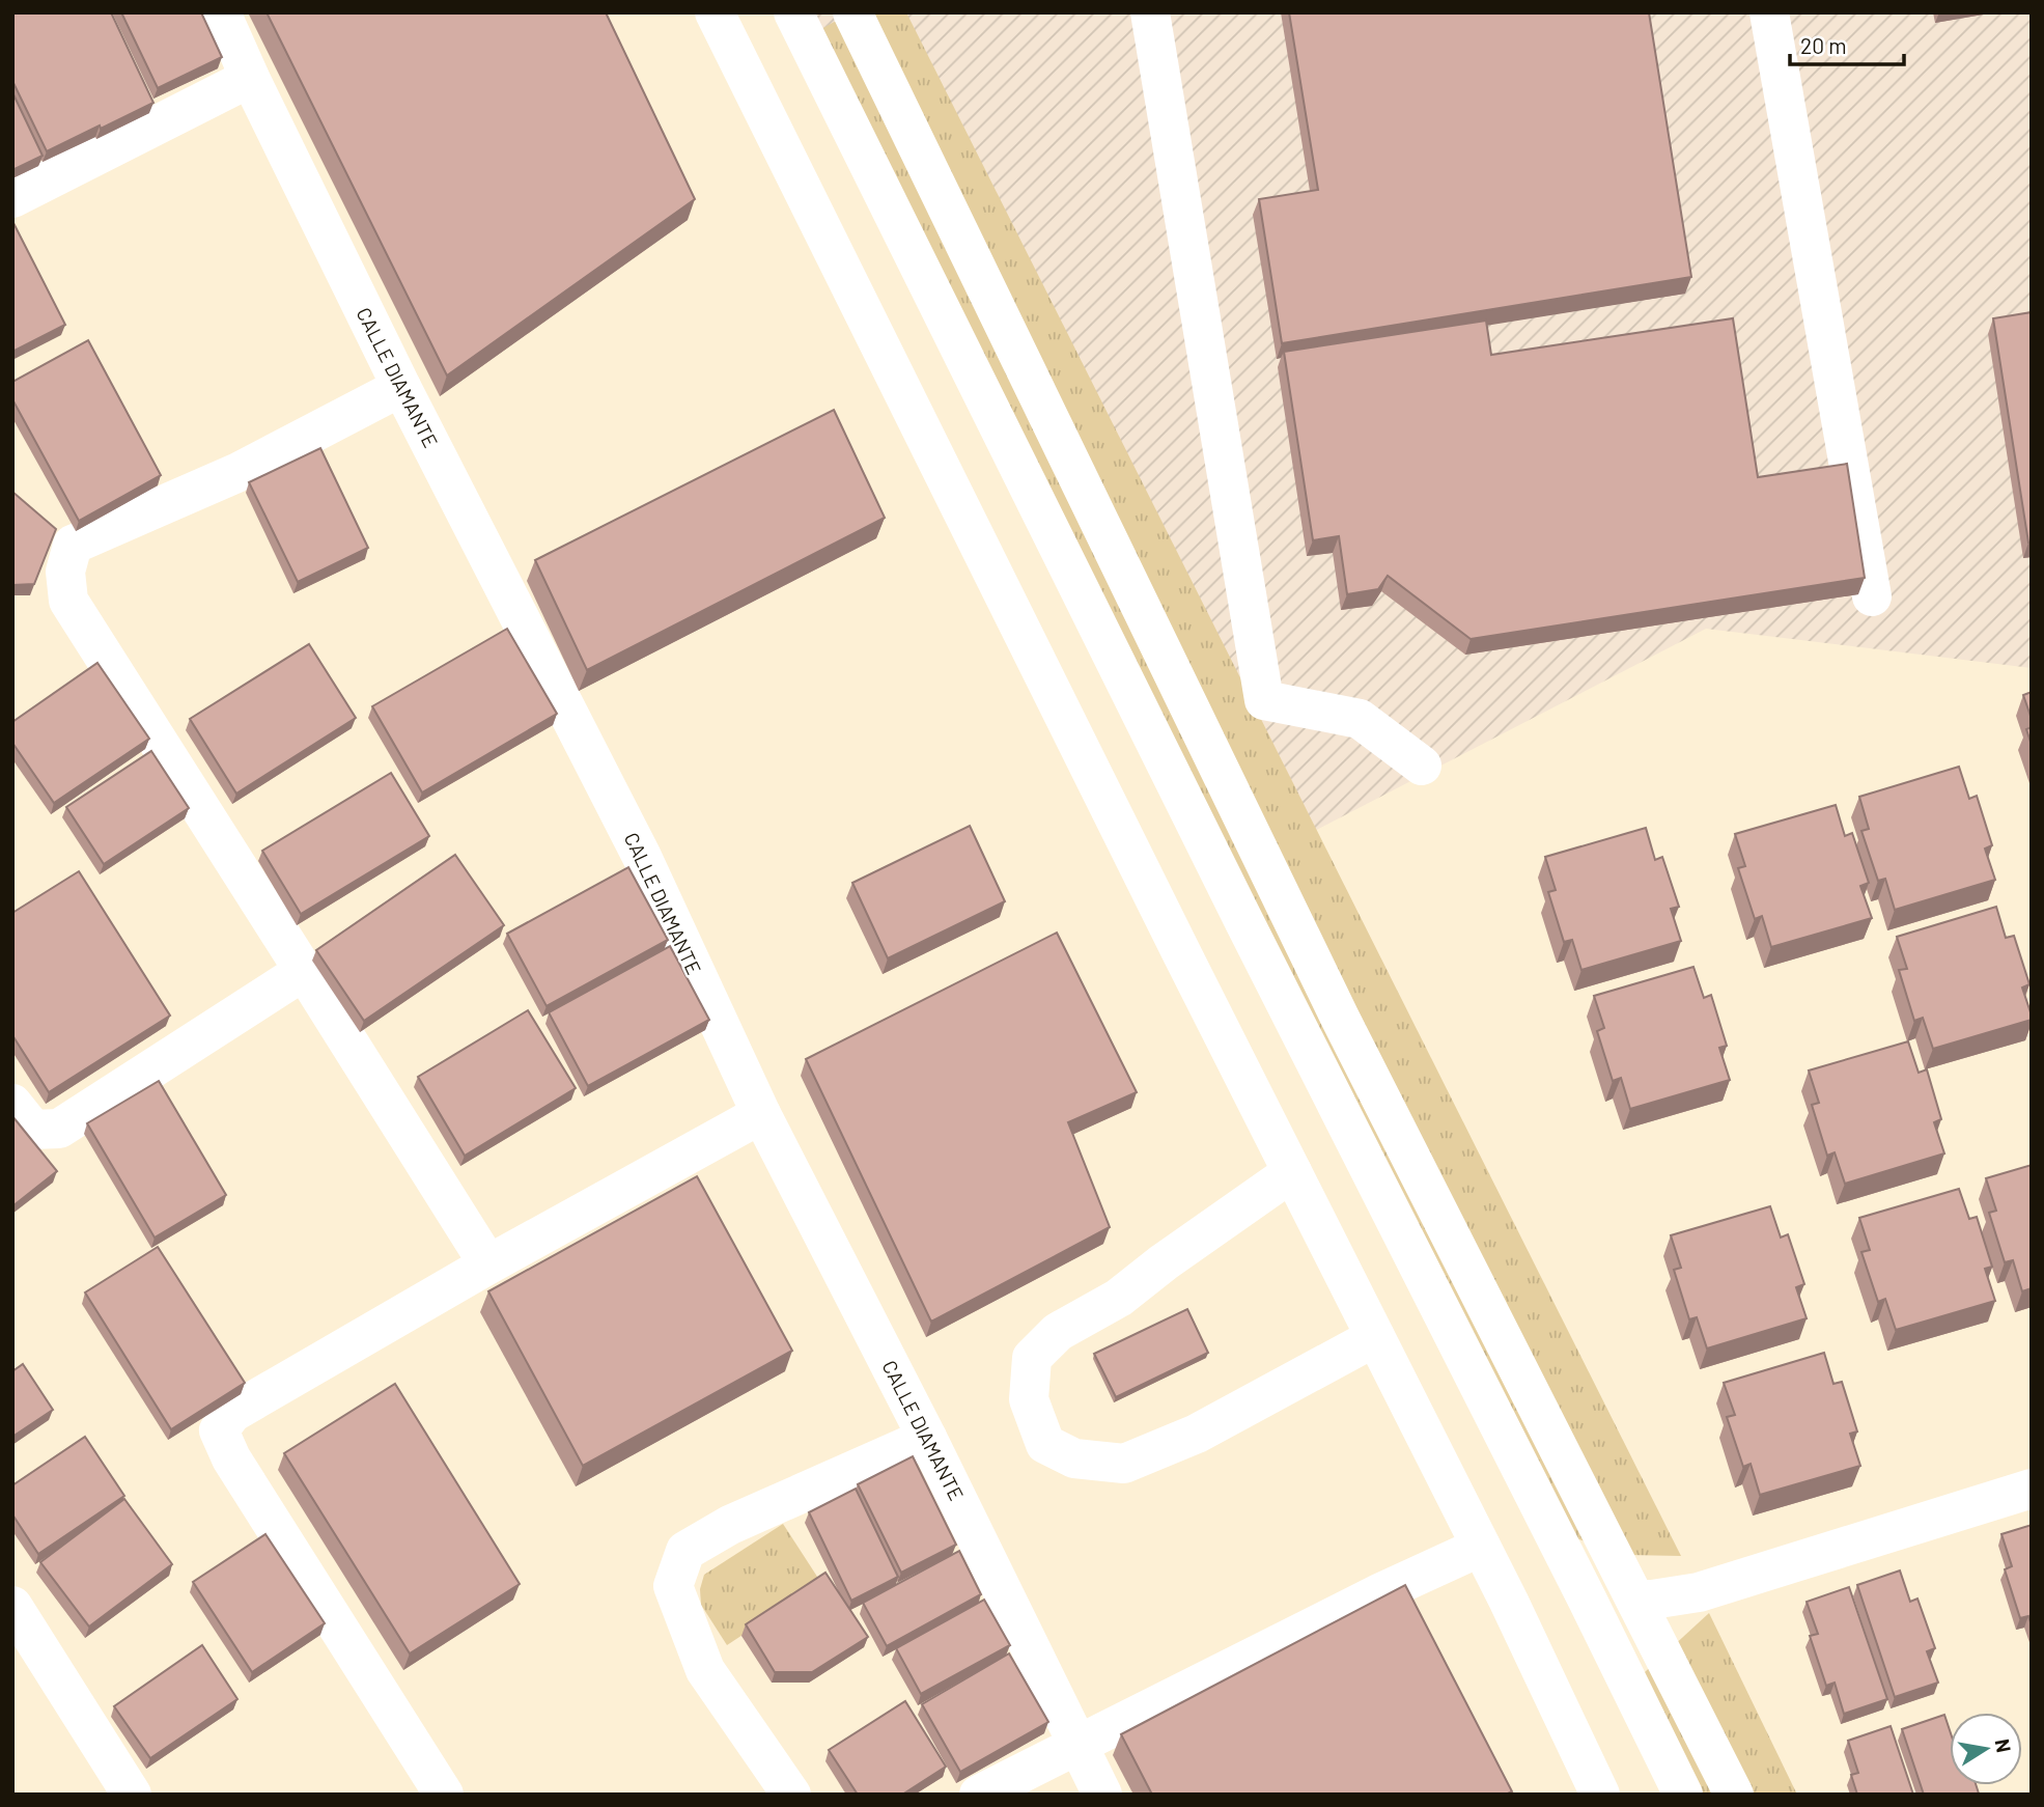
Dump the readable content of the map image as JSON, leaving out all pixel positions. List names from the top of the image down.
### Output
{
  "streets": {
    "street": ["CALLE DIAMANTE"]
  },
  "scale_bar": "20 m",
  "north": "right"
}
